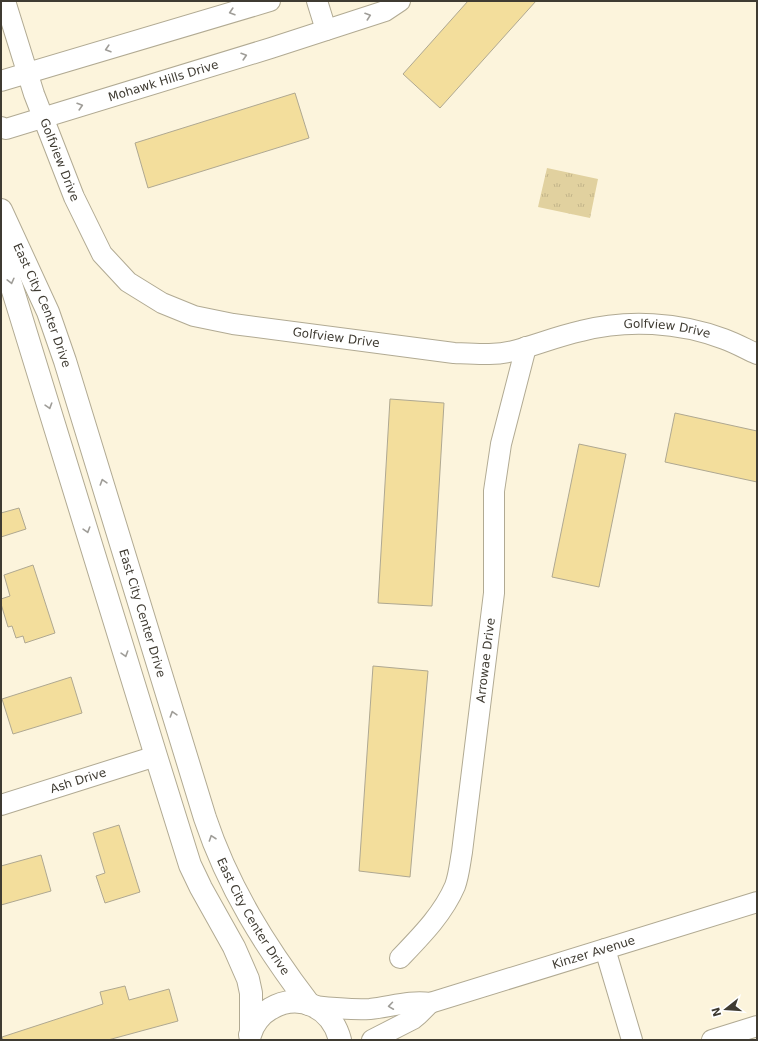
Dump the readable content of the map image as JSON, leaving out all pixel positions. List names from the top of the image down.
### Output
{
  "streets": {
    "street": [
      "Mohawk Hills Drive",
      "Golfview Drive",
      "East City Center Drive",
      "Arrowae Drive",
      "Ash Drive",
      "Kinzer Avenue"
    ]
  },
  "crossings": [
    ["Mohawk Hills Drive", "Golfview Drive"],
    ["Golfview Drive", "Arrowae Drive"],
    ["East City Center Drive", "Ash Drive"],
    ["East City Center Drive", "Kinzer Avenue"]
  ],
  "north": "left"
}
